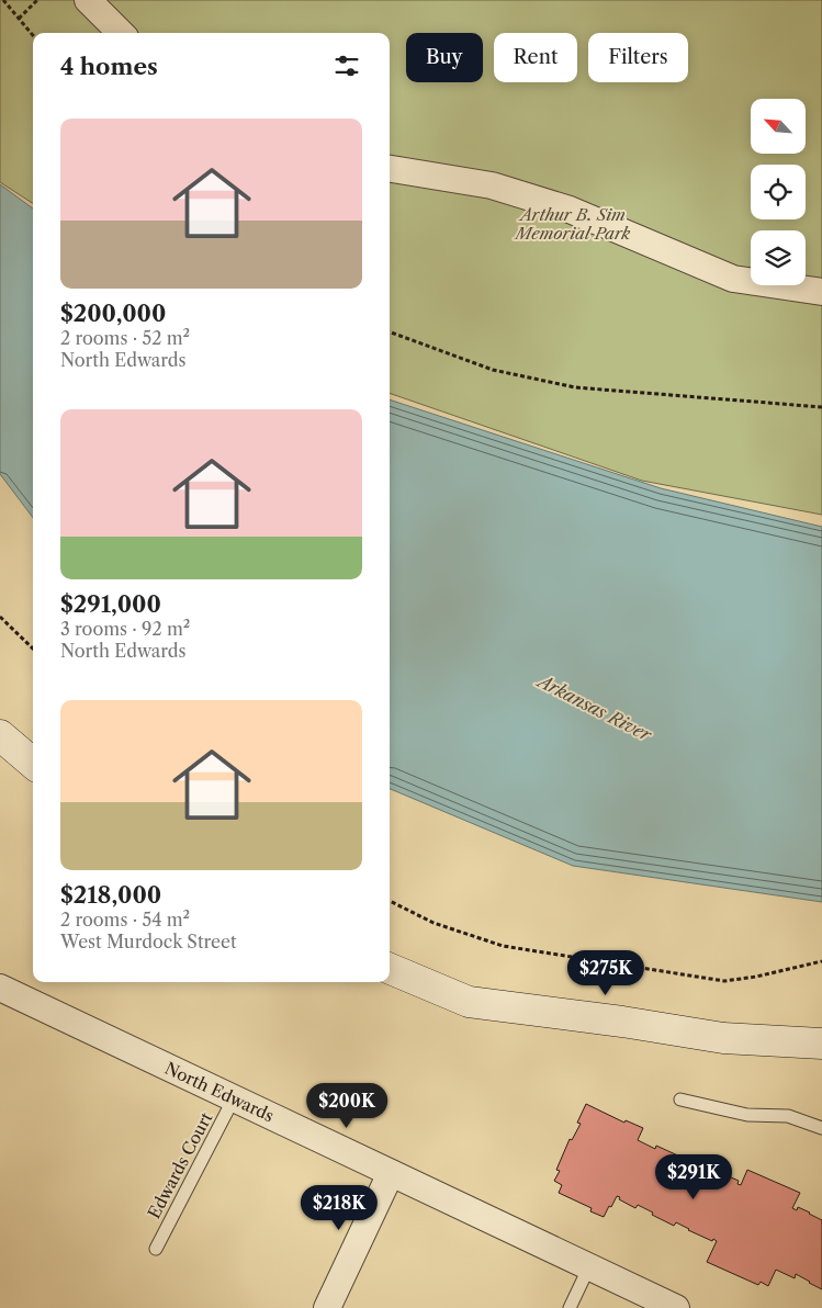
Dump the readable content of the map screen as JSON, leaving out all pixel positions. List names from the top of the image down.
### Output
{
  "streets": {
    "street": ["North Edwards"],
    "lane": ["Edwards Court"]
  },
  "crossings": [
    ["North Edwards", "Edwards Court"]
  ],
  "water": ["Arkansas River"],
  "parks": ["Arthur B. Sim Memorial Park"],
  "north": "top left",
  "page": {
    "chip": ["Buy", "Rent", "Filters"],
    "heading": "4 homes",
    "list": [
      {
        "name": "$200,000",
        "note": "2 rooms · 52 m² · North Edwards"
      },
      {
        "name": "$291,000",
        "note": "3 rooms · 92 m² · North Edwards"
      },
      {
        "name": "$218,000",
        "note": "2 rooms · 54 m² · West Murdock Street"
      }
    ],
    "price": [
      "$275K",
      "$200K",
      "$291K",
      "$218K"
    ]
  }
}
